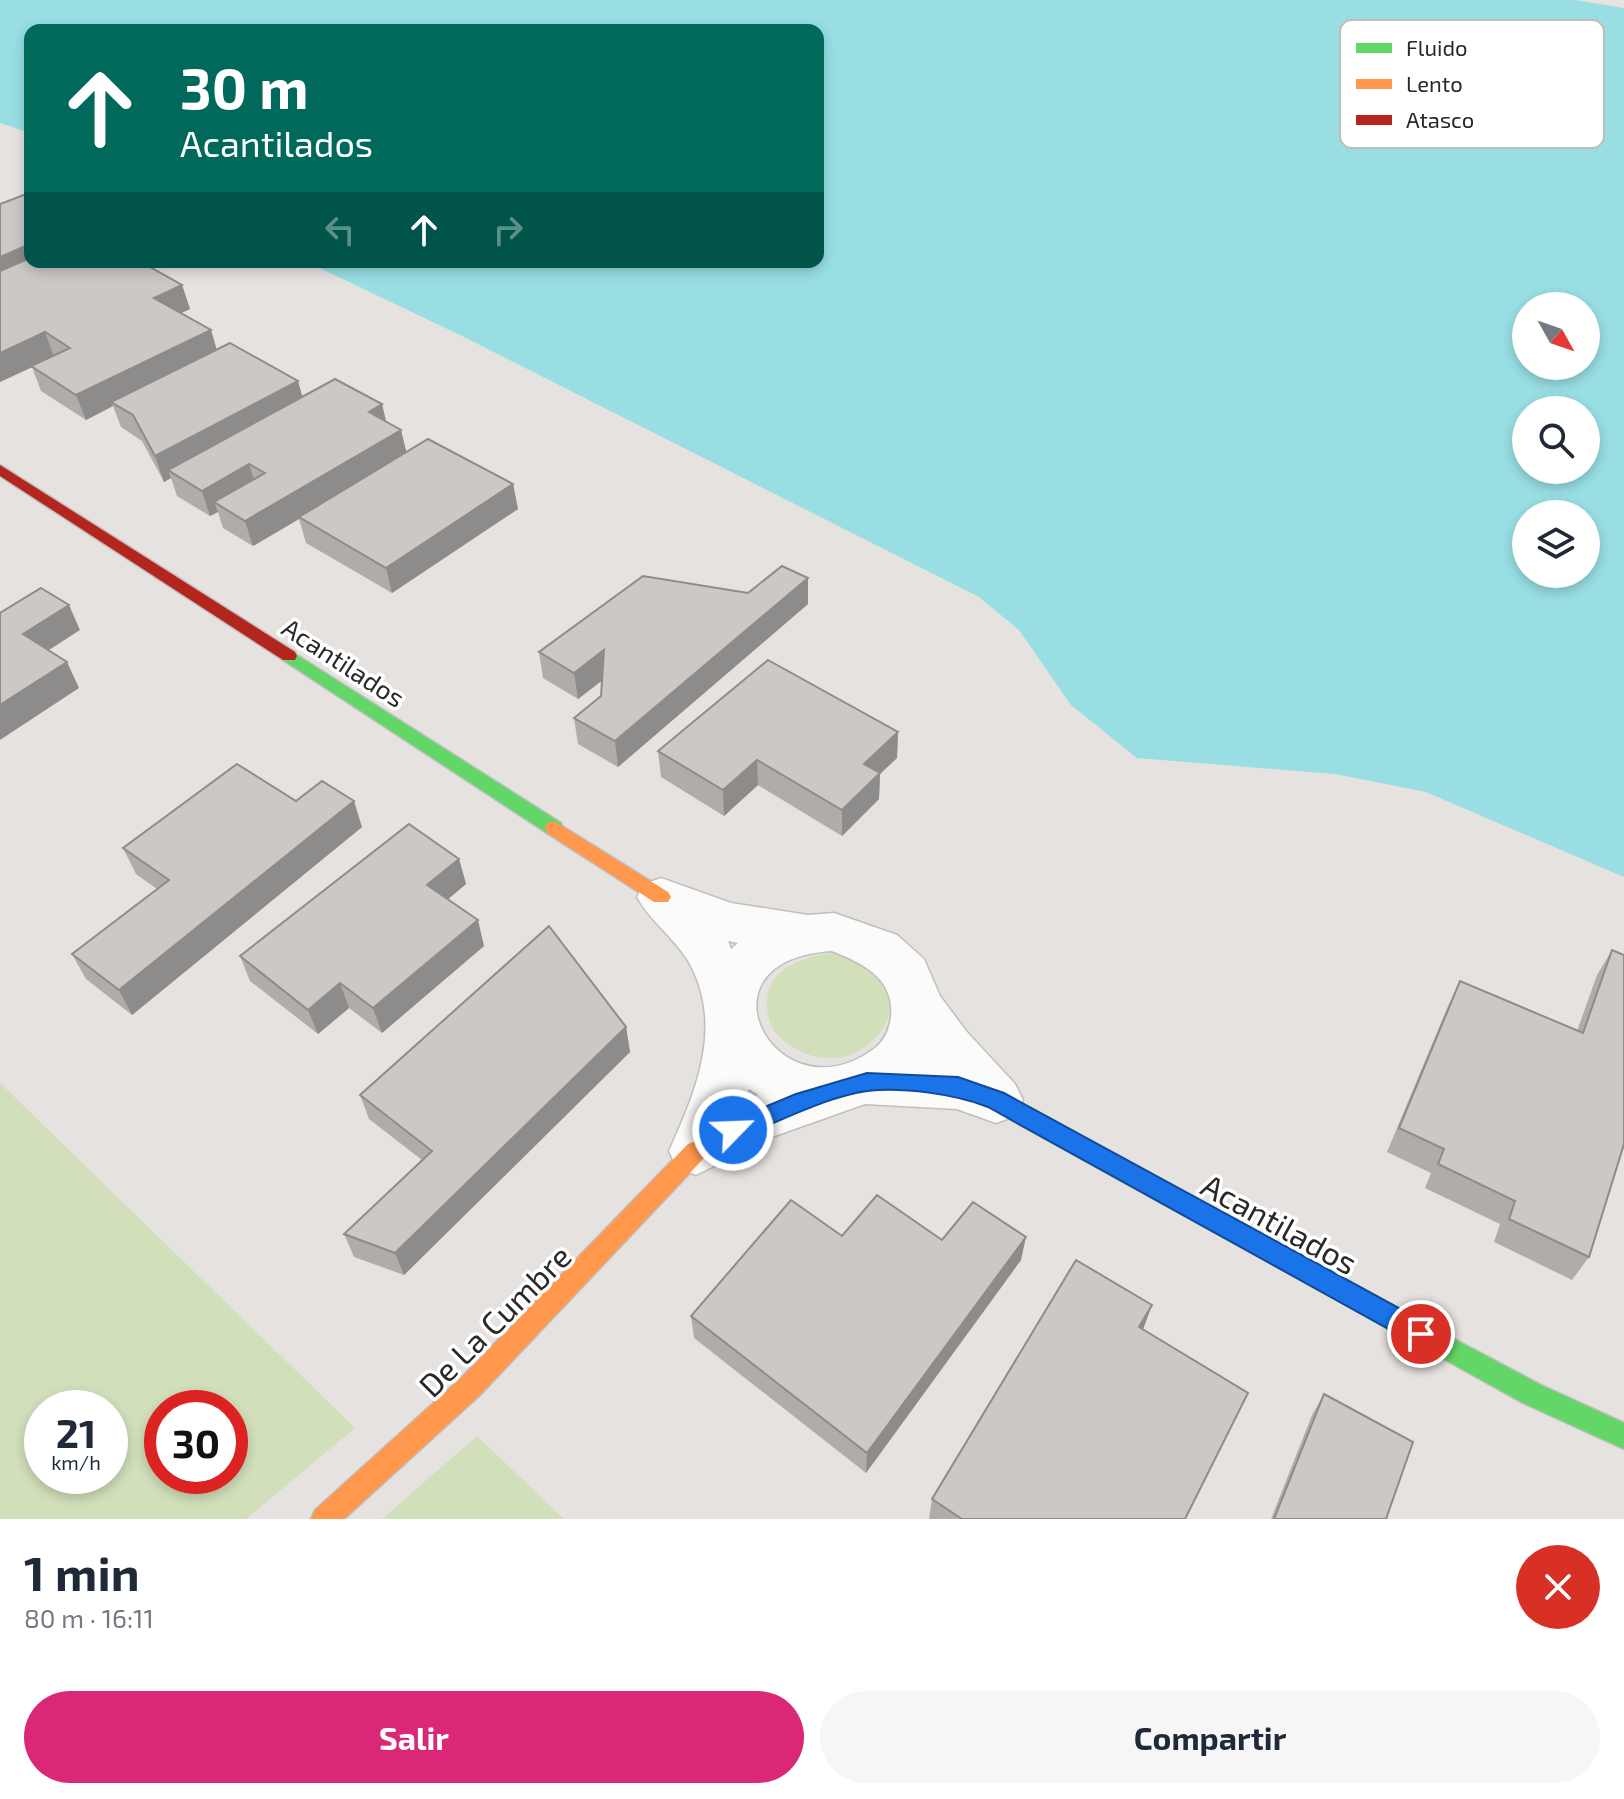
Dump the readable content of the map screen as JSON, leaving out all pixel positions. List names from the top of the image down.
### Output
{
  "streets": {
    "street": ["Acantilados", "De La Cumbre"]
  },
  "legend": ["Fluido", "Lento", "Atasco"],
  "north": "bottom right",
  "page": {
    "turn": ["30 m", "Acantilados"],
    "speed": "21 km/h",
    "limit": "30",
    "heading": ["1 min", "80 m · 16:11"],
    "buttons": ["Salir", "Compartir"]
  }
}
